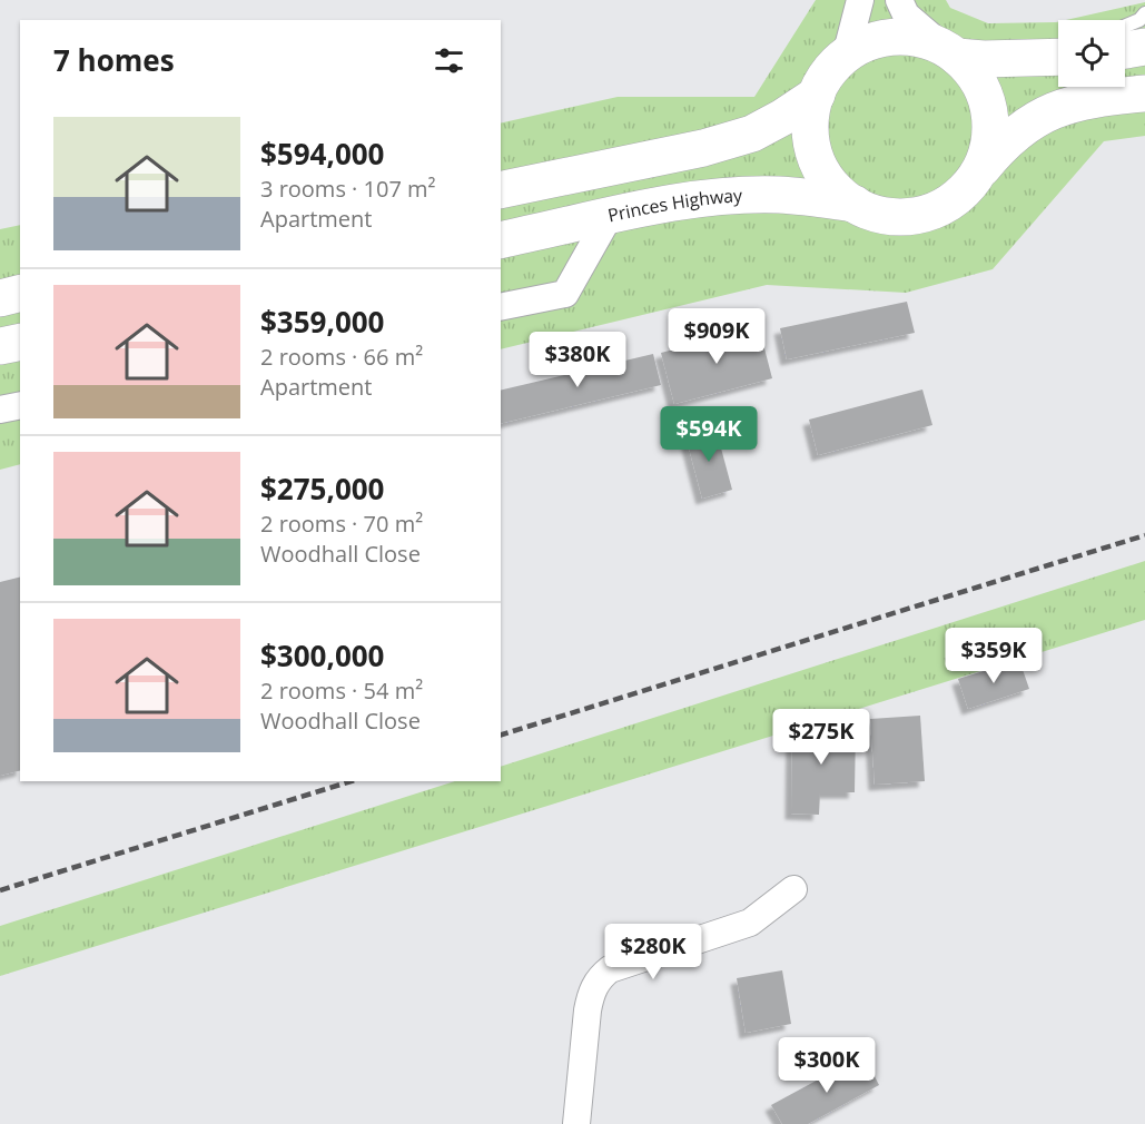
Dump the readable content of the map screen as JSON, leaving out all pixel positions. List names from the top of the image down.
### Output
{
  "streets": {
    "highway": ["Princes Highway"]
  },
  "page": {
    "heading": "7 homes",
    "list": [
      {
        "name": "$594,000",
        "note": "3 rooms · 107 m² · Apartment"
      },
      {
        "name": "$359,000",
        "note": "2 rooms · 66 m² · Apartment"
      },
      {
        "name": "$275,000",
        "note": "2 rooms · 70 m² · Woodhall Close"
      },
      {
        "name": "$300,000",
        "note": "2 rooms · 54 m² · Woodhall Close"
      }
    ],
    "price": [
      "$909K",
      "$380K",
      "$594K",
      "$359K",
      "$275K",
      "$280K",
      "$300K"
    ]
  }
}
